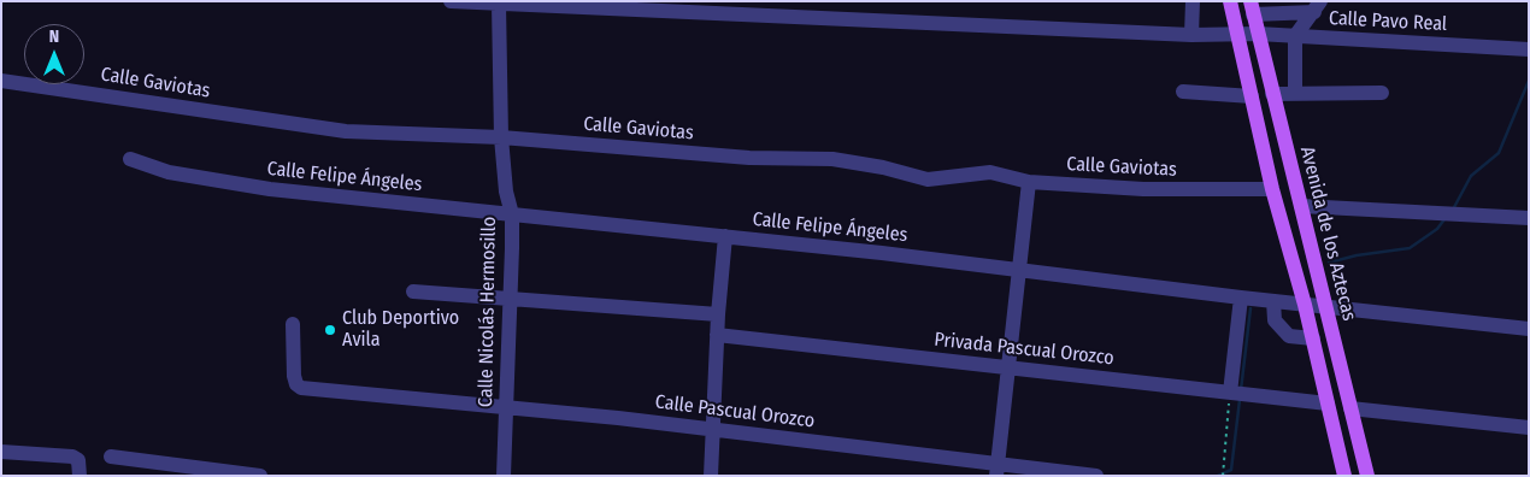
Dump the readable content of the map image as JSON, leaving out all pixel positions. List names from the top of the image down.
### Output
{
  "streets": {
    "main road": ["Avenida de los Aztecas"],
    "street": [
      "Calle Pavo Real",
      "Calle Gaviotas",
      "Calle Felipe Ángeles",
      "Calle Nicolás Hermosillo",
      "Privada Pascual Orozco",
      "Calle Pascual Orozco"
    ]
  },
  "crossings": [
    ["Calle Pavo Real", "Avenida de los Aztecas"],
    ["Calle Pavo Real", "Calle Nicolás Hermosillo"],
    ["Calle Gaviotas", "Avenida de los Aztecas"],
    ["Calle Gaviotas", "Calle Nicolás Hermosillo"],
    ["Calle Felipe Ángeles", "Avenida de los Aztecas"],
    ["Calle Felipe Ángeles", "Calle Nicolás Hermosillo"],
    ["Avenida de los Aztecas", "Privada Pascual Orozco"],
    ["Calle Nicolás Hermosillo", "Calle Pascual Orozco"]
  ],
  "places": ["Club Deportivo Avila"],
  "north": "top"
}
